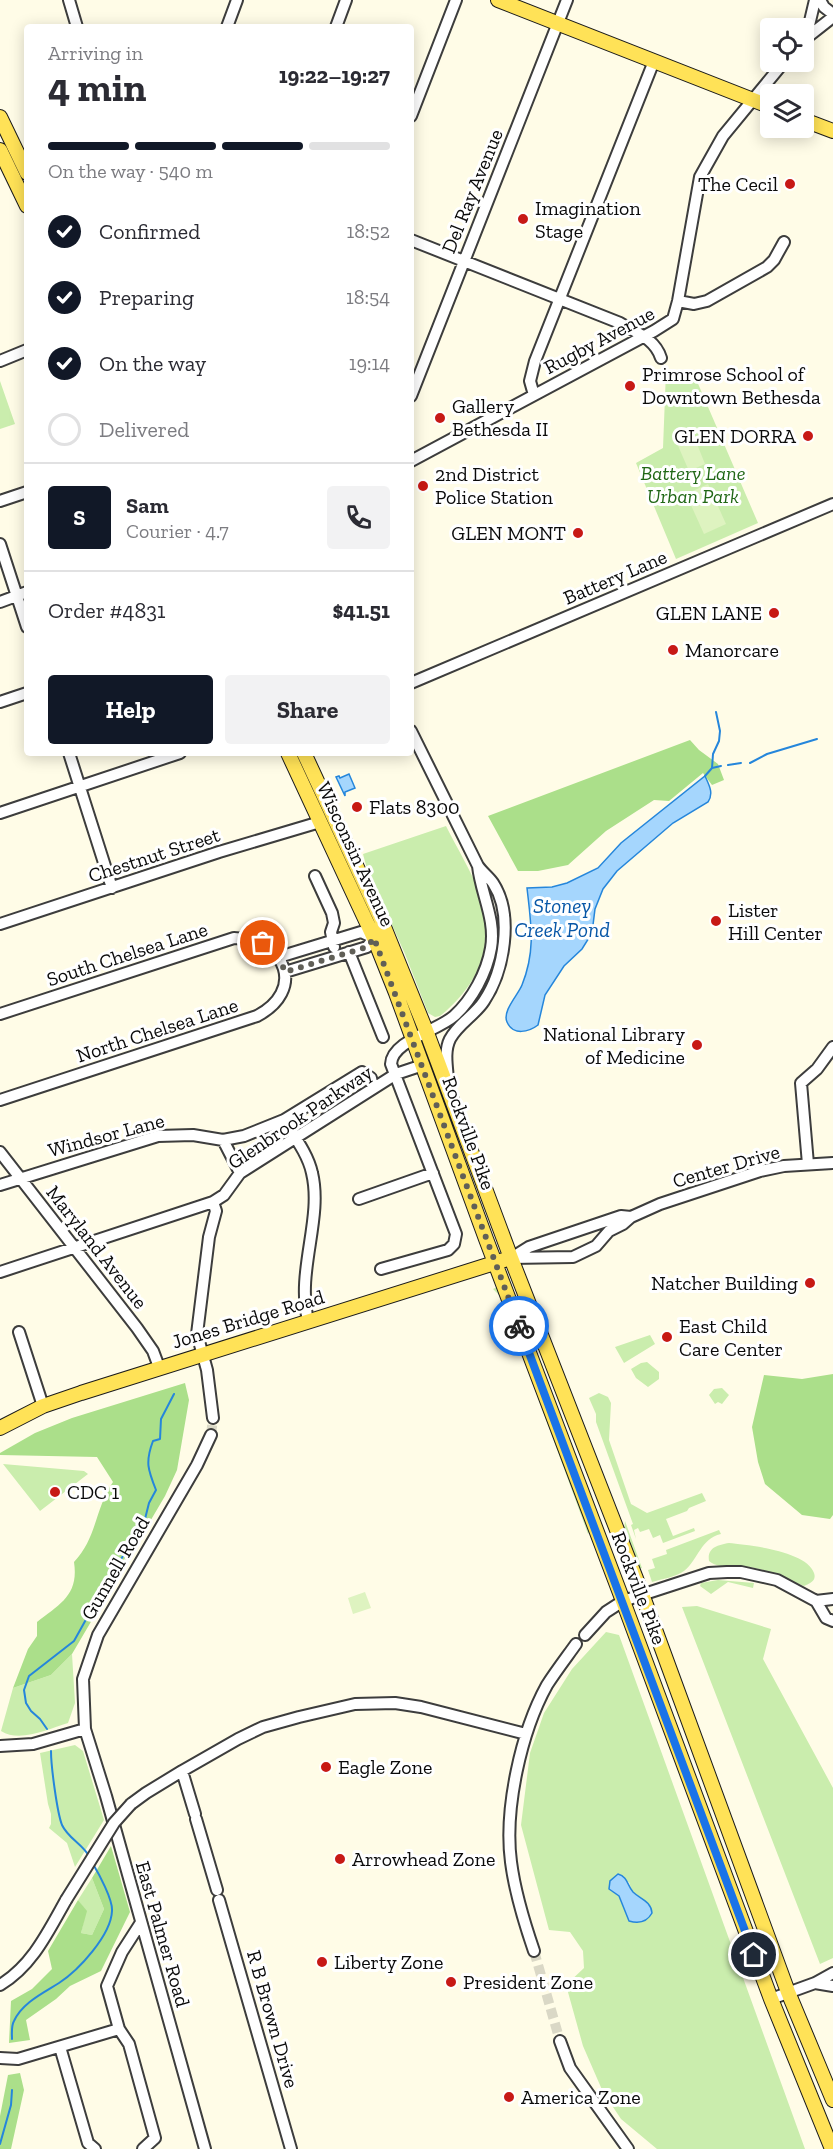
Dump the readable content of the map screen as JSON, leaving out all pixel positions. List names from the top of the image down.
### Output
{
  "streets": {
    "main road": ["Wisconsin Avenue", "Rockville Pike", "Jones Bridge Road"],
    "street": [
      "Del Ray Avenue",
      "Rugby Avenue",
      "Battery Lane",
      "Chestnut Street",
      "South Chelsea Lane",
      "North Chelsea Lane",
      "Glenbrook Parkway",
      "Windsor Lane",
      "Center Drive",
      "Maryland Avenue",
      "Gunnell Road",
      "East Palmer Road",
      "R B Brown Drive"
    ]
  },
  "crossings": [
    ["Wisconsin Avenue", "Chestnut Street"],
    ["Wisconsin Avenue", "Rockville Pike"],
    ["Glenbrook Parkway", "Rockville Pike"],
    ["Glenbrook Parkway", "Windsor Lane"],
    ["Rockville Pike", "Center Drive"],
    ["Rockville Pike", "Jones Bridge Road"],
    ["Windsor Lane", "Maryland Avenue"],
    ["Center Drive", "Jones Bridge Road"],
    ["Maryland Avenue", "Jones Bridge Road"],
    ["Gunnell Road", "East Palmer Road"]
  ],
  "water": ["Stoney Creek Pond"],
  "parks": ["Battery Lane Urban Park"],
  "places": [
    "The Cecil",
    "Imagination Stage",
    "Primrose School of Downtown Bethesda",
    "Gallery Bethesda II",
    "GLEN DORRA",
    "2nd District Police Station",
    "GLEN MONT",
    "GLEN LANE",
    "Manorcare",
    "Flats 8300",
    "Lister Hill Center",
    "National Library of Medicine",
    "Natcher Building",
    "East Child Care Center",
    "CDC 1",
    "Eagle Zone",
    "Arrowhead Zone",
    "Liberty Zone",
    "President Zone",
    "America Zone"
  ],
  "page": {
    "heading": ["4 min", "Arriving in", "19:22–19:27"],
    "panel": [
      "Sam",
      "Courier · 4.7",
      "Order #4831",
      "$41.51"
    ],
    "bar": "On the way · 540 m",
    "list": [
      ["Confirmed", "18:52"],
      ["Preparing", "18:54"],
      ["On the way", "19:14"],
      "Delivered"
    ],
    "round": "S",
    "buttons": ["Help", "Share"]
  }
}
